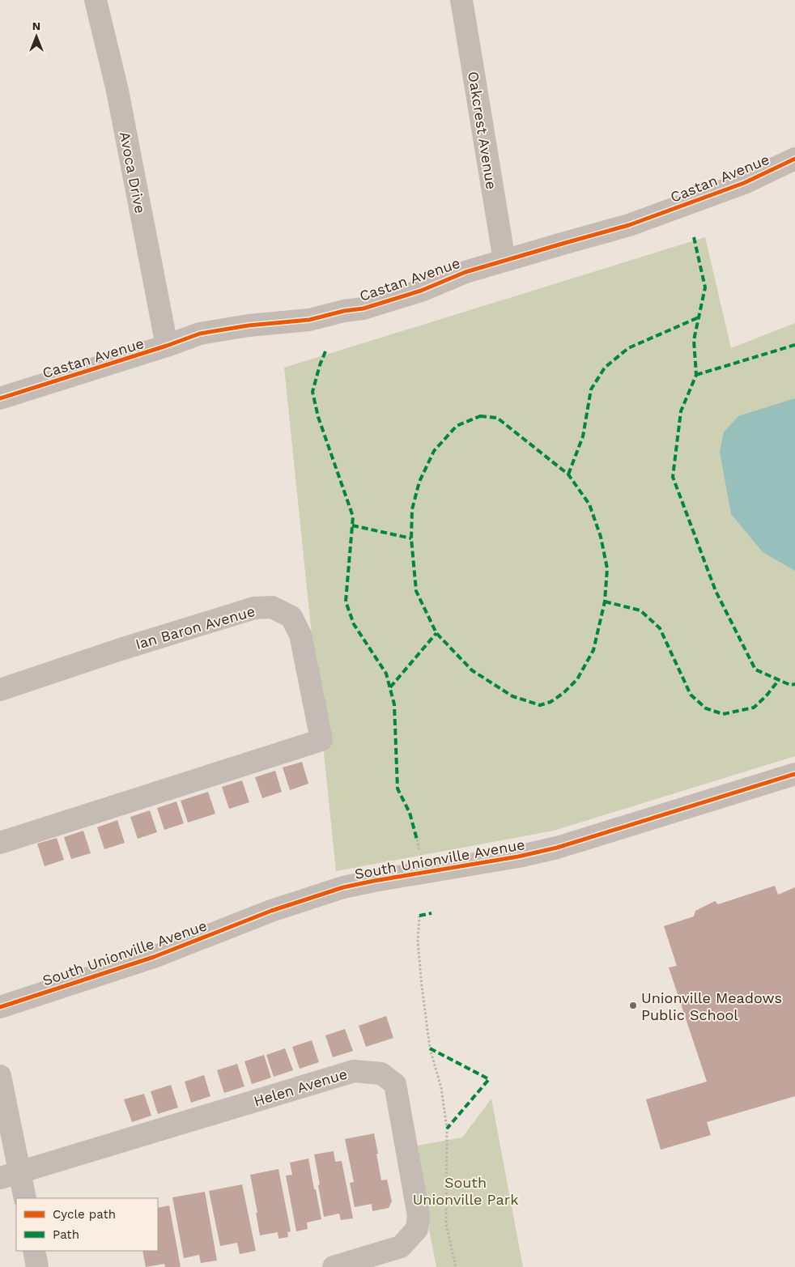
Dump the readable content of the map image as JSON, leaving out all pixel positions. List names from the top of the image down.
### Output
{
  "streets": {
    "street": [
      "Oakcrest Avenue",
      "Avoca Drive",
      "Castan Avenue",
      "Ian Baron Avenue",
      "South Unionville Avenue",
      "Helen Avenue"
    ]
  },
  "crossings": [
    ["Oakcrest Avenue", "Castan Avenue"],
    ["Avoca Drive", "Castan Avenue"]
  ],
  "parks": ["South Unionville Park"],
  "places": ["Unionville Meadows Public School"],
  "legend": ["Cycle path", "Path"],
  "north": "top"
}
